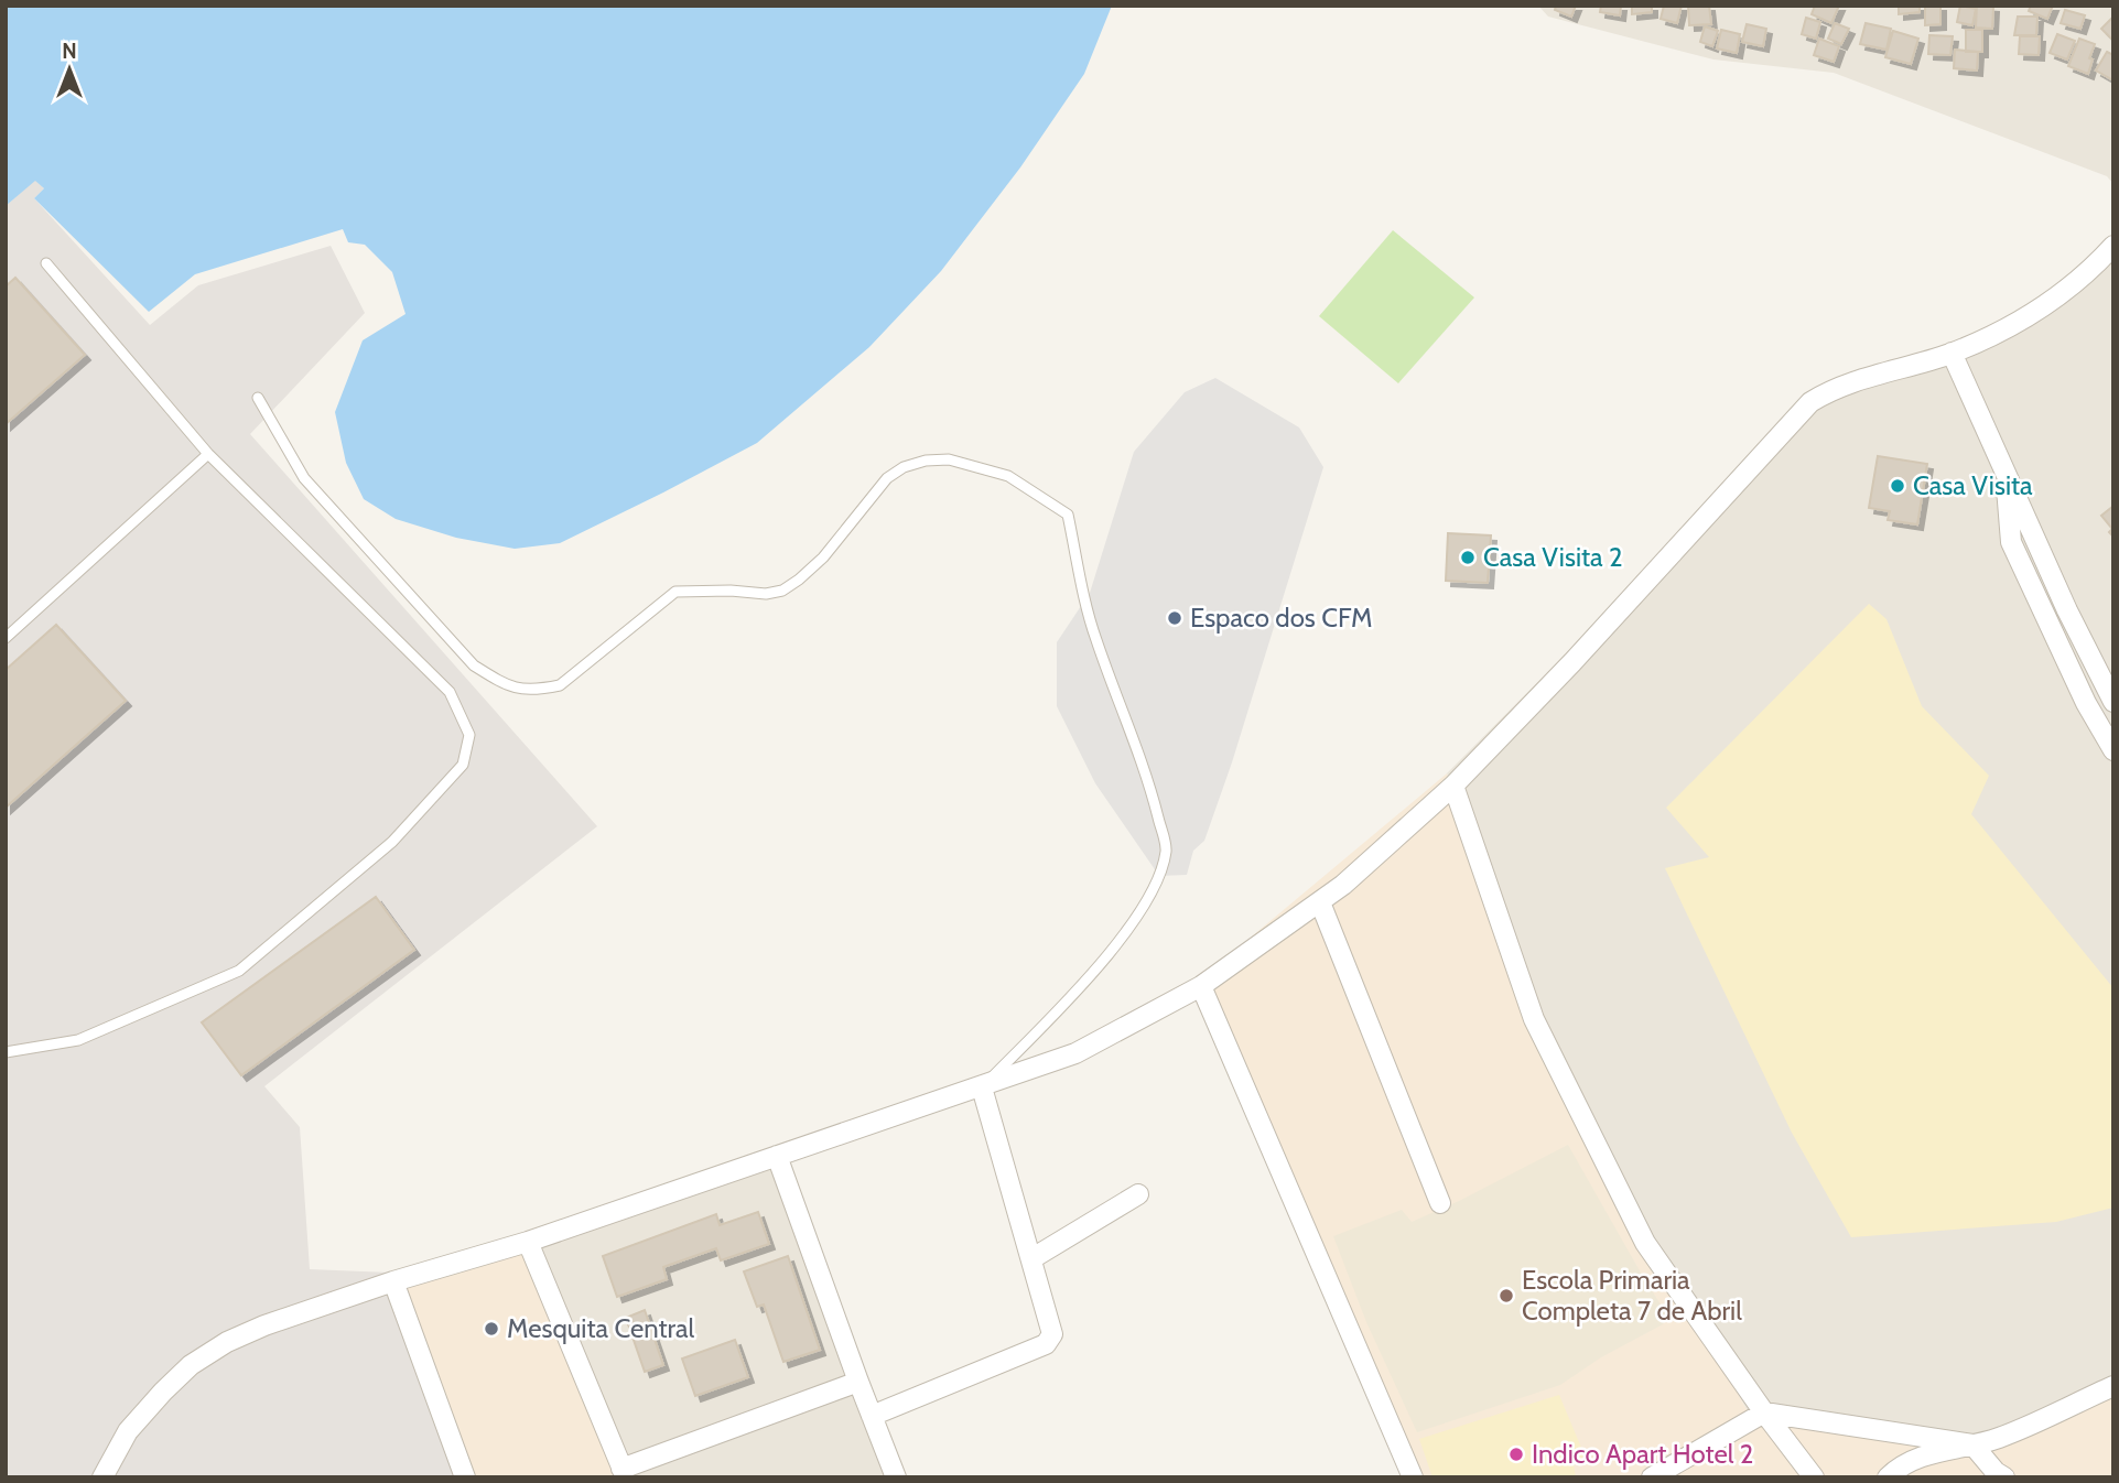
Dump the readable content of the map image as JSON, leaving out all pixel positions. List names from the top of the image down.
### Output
{
  "places": [
    "Casa Visita",
    "Casa Visita 2",
    "Espaco dos CFM",
    "Escola Primaria Completa 7 de Abril",
    "Mesquita Central",
    "Indico Apart Hotel 2"
  ],
  "north": "top"
}
